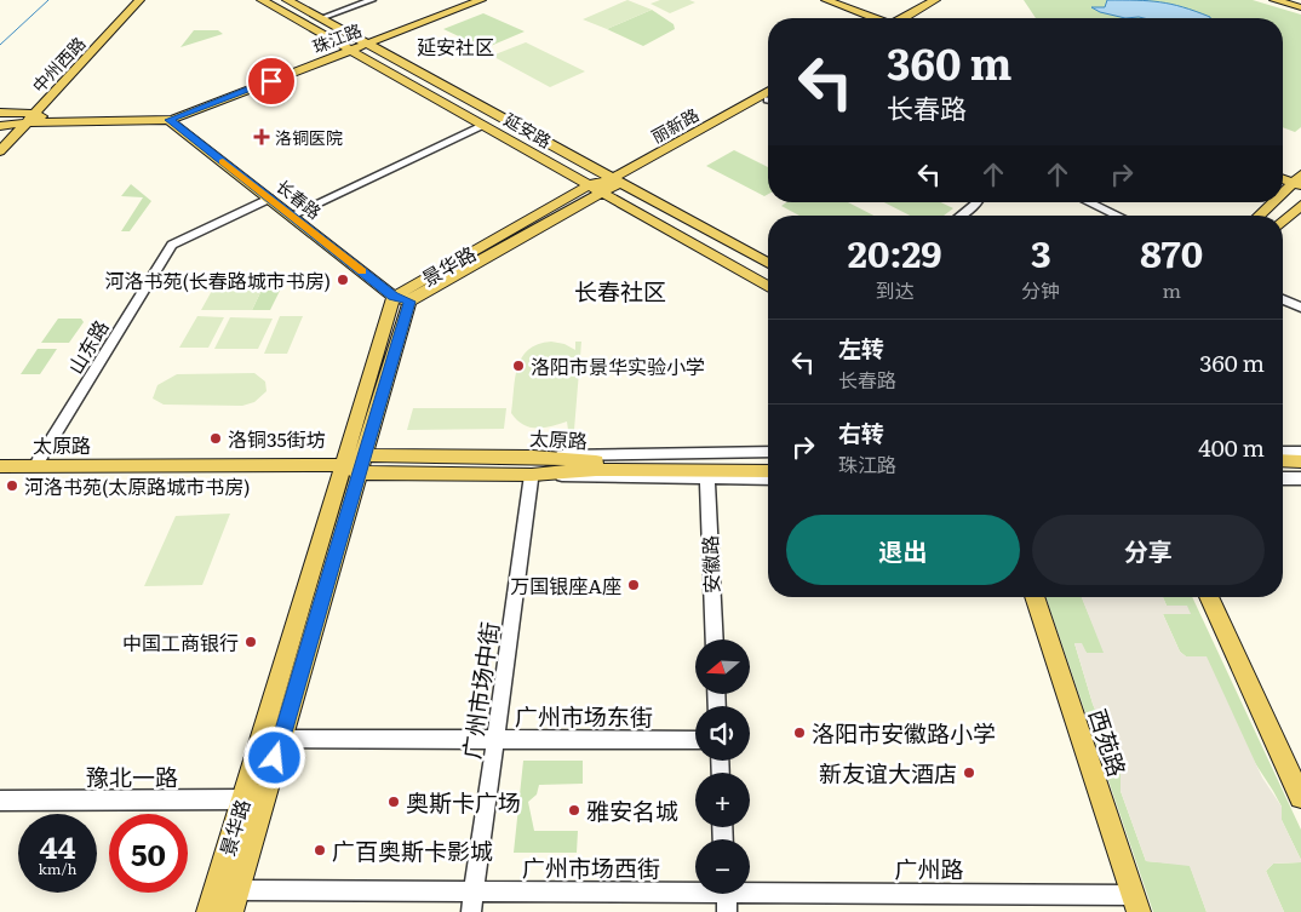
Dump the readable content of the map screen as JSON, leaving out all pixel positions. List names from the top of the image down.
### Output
{
  "streets": {
    "main road": [
      "珠江路",
      "中州西路",
      "丽新路",
      "延安路",
      "长春路",
      "景华路",
      "太原路",
      "西苑路"
    ],
    "street": [
      "山东路",
      "安徽路",
      "广州市场中街",
      "广州市场东街",
      "豫北一路",
      "广州市场西街",
      "广州路"
    ]
  },
  "crossings": [
    ["珠江路", "延安路"],
    ["珠江路", "长春路"],
    ["丽新路", "延安路"],
    ["丽新路", "景华路"],
    ["延安路", "景华路"],
    ["长春路", "景华路"],
    ["长春路", "山东路"],
    ["景华路", "太原路"],
    ["景华路", "广州市场东街"],
    ["景华路", "豫北一路"],
    ["景华路", "广州市场西街"],
    ["山东路", "太原路"],
    ["太原路", "广州市场中街"],
    ["广州市场中街", "广州市场东街"],
    ["广州市场中街", "广州市场西街"],
    ["西苑路", "广州路"]
  ],
  "districts": ["延安社区", "长春社区"],
  "places": {
    "health": ["洛铜医院"],
    "other": [
      "河洛书苑(长春路城市书房)",
      "洛阳市景华实验小学",
      "洛铜35街坊",
      "河洛书苑(太原路城市书房)",
      "万国银座A座",
      "中国工商银行",
      "洛阳市安徽路小学",
      "新友谊大酒店",
      "奥斯卡广场",
      "雅安名城",
      "广百奥斯卡影城"
    ]
  },
  "north": "left",
  "page": {
    "turn": ["360 m", "长春路"],
    "eta": [
      "20:29",
      "到达",
      "3",
      "分钟",
      "870",
      "m"
    ],
    "list": [
      {
        "name": "左转",
        "note": "长春路",
        "value": "360 m"
      },
      {
        "name": "右转",
        "note": "珠江路",
        "value": "400 m"
      }
    ],
    "buttons": ["退出", "分享"],
    "map_buttons": ["+", "−"],
    "speed": "44 km/h",
    "limit": "50"
  }
}
